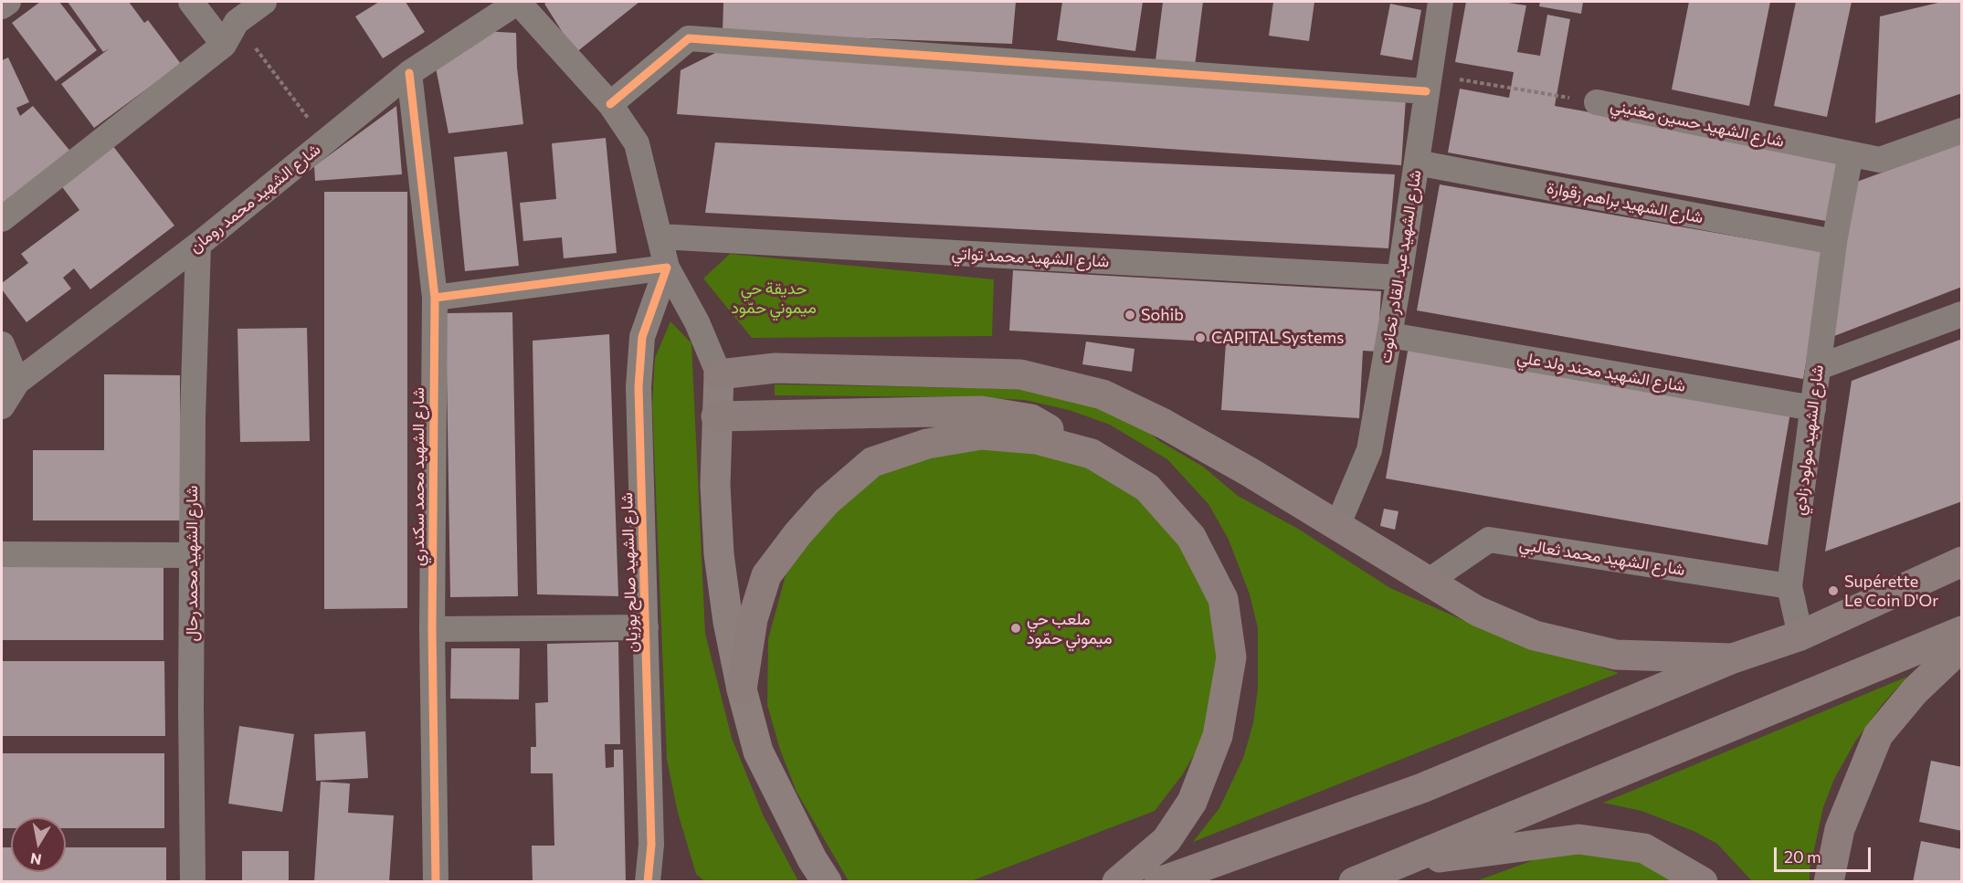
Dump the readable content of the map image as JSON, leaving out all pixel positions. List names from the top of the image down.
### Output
{
  "streets": {
    "street": [
      "شارع الشهيد حسين مغنيني",
      "شارع الشهيد محمد رومان",
      "شارع الشهيد براهم زقوارة",
      "شارع الشهيد محمد تواتي",
      "شارع الشهيد عبد القادر تحانوت",
      "شارع الشهيد محند ولد علي",
      "شارع الشهيد مولود زادي",
      "شارع الشهيد محمد سكندري",
      "شارع الشهيد محمد ثعالبي",
      "شارع الشهيد محمد رحال",
      "شارع الشهيد صالح بوزيان"
    ]
  },
  "crossings": [
    ["شارع الشهيد حسين مغنيني", "شارع الشهيد عبد القادر تحانوت"],
    ["شارع الشهيد حسين مغنيني", "شارع الشهيد مولود زادي"],
    ["شارع الشهيد محمد رومان", "شارع الشهيد محمد سكندري"],
    ["شارع الشهيد محمد رومان", "شارع الشهيد محمد رحال"],
    ["شارع الشهيد براهم زقوارة", "شارع الشهيد عبد القادر تحانوت"],
    ["شارع الشهيد براهم زقوارة", "شارع الشهيد مولود زادي"],
    ["شارع الشهيد محمد تواتي", "شارع الشهيد عبد القادر تحانوت"],
    ["شارع الشهيد عبد القادر تحانوت", "شارع الشهيد محند ولد علي"],
    ["شارع الشهيد محند ولد علي", "شارع الشهيد مولود زادي"],
    ["شارع الشهيد مولود زادي", "شارع الشهيد محمد ثعالبي"]
  ],
  "parks": ["حديقة حي ميموني حمّود"],
  "places": [
    "Sohib",
    "CAPITAL Systems",
    "Supérette Le Coin D'Or",
    "ملعب حي ميموني حمّود"
  ],
  "scale_bar": "20 m",
  "north": "bottom"
}
